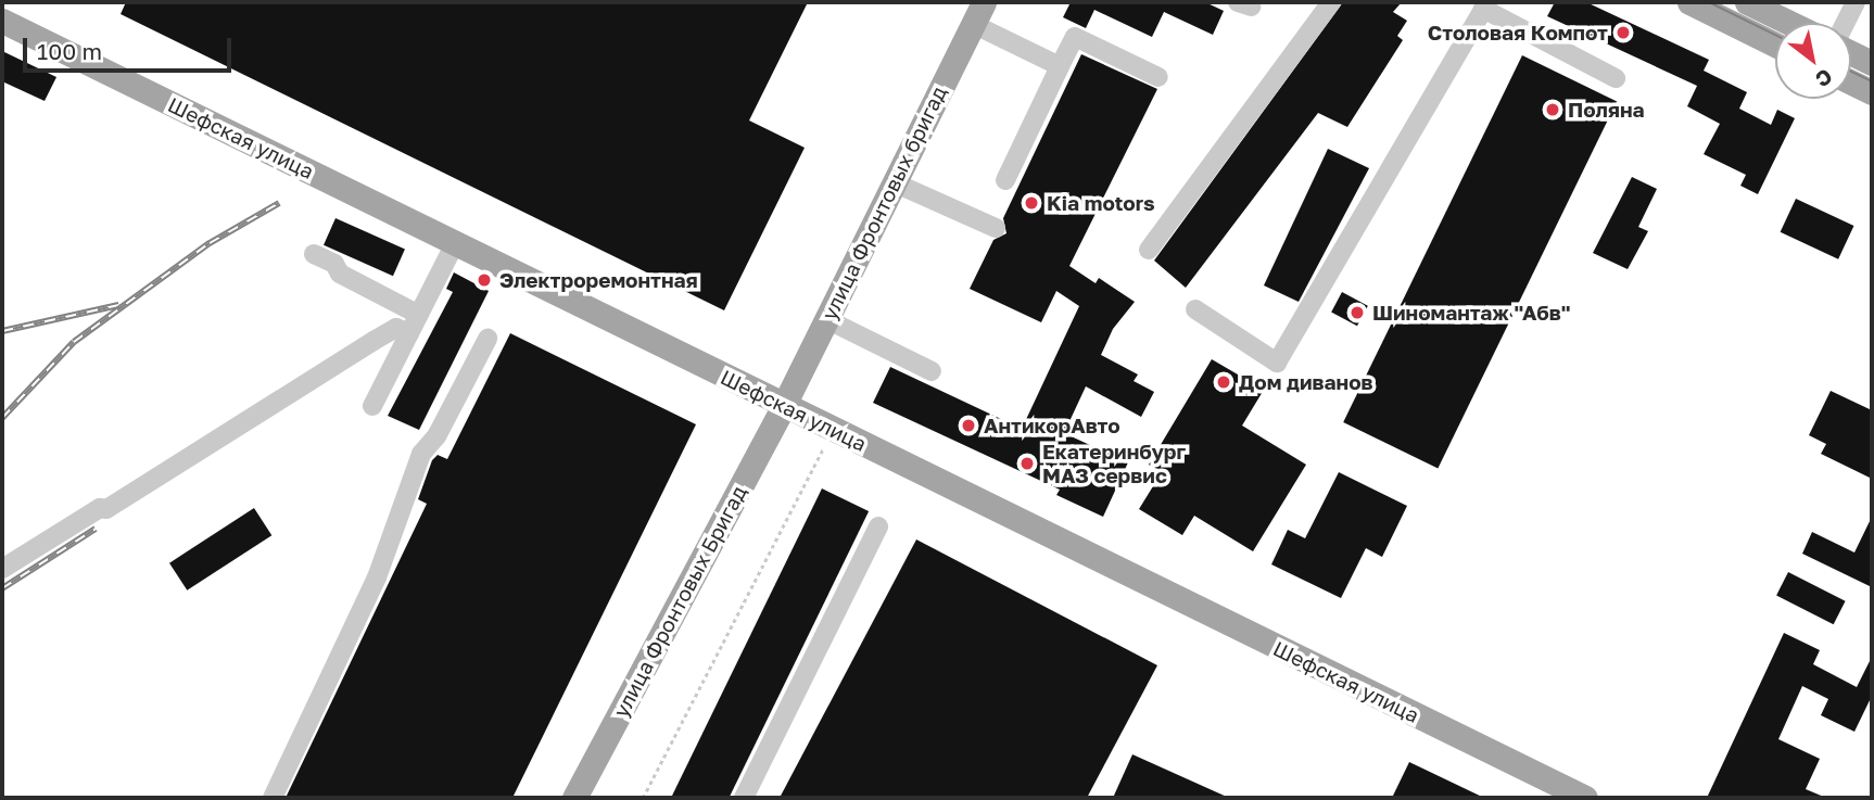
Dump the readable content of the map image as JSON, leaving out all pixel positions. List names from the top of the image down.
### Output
{
  "streets": {
    "main road": ["Шефская улица", "улица Фронтовых бригад", "улица Фронтовых Бригад"]
  },
  "crossings": [
    ["Шефская улица", "улица Фронтовых бригад"],
    ["Шефская улица", "улица Фронтовых Бригад"],
    ["улица Фронтовых бригад", "улица Фронтовых Бригад"]
  ],
  "places": [
    "Столовая Компот",
    "Поляна",
    "Kia motors",
    "Электроремонтная",
    "Шиномантаж \"Абв\"",
    "Дом диванов",
    "АнтикорАвто",
    "Екатеринбург МАЗ сервис"
  ],
  "scale_bar": "100 m",
  "north": "bottom right"
}
